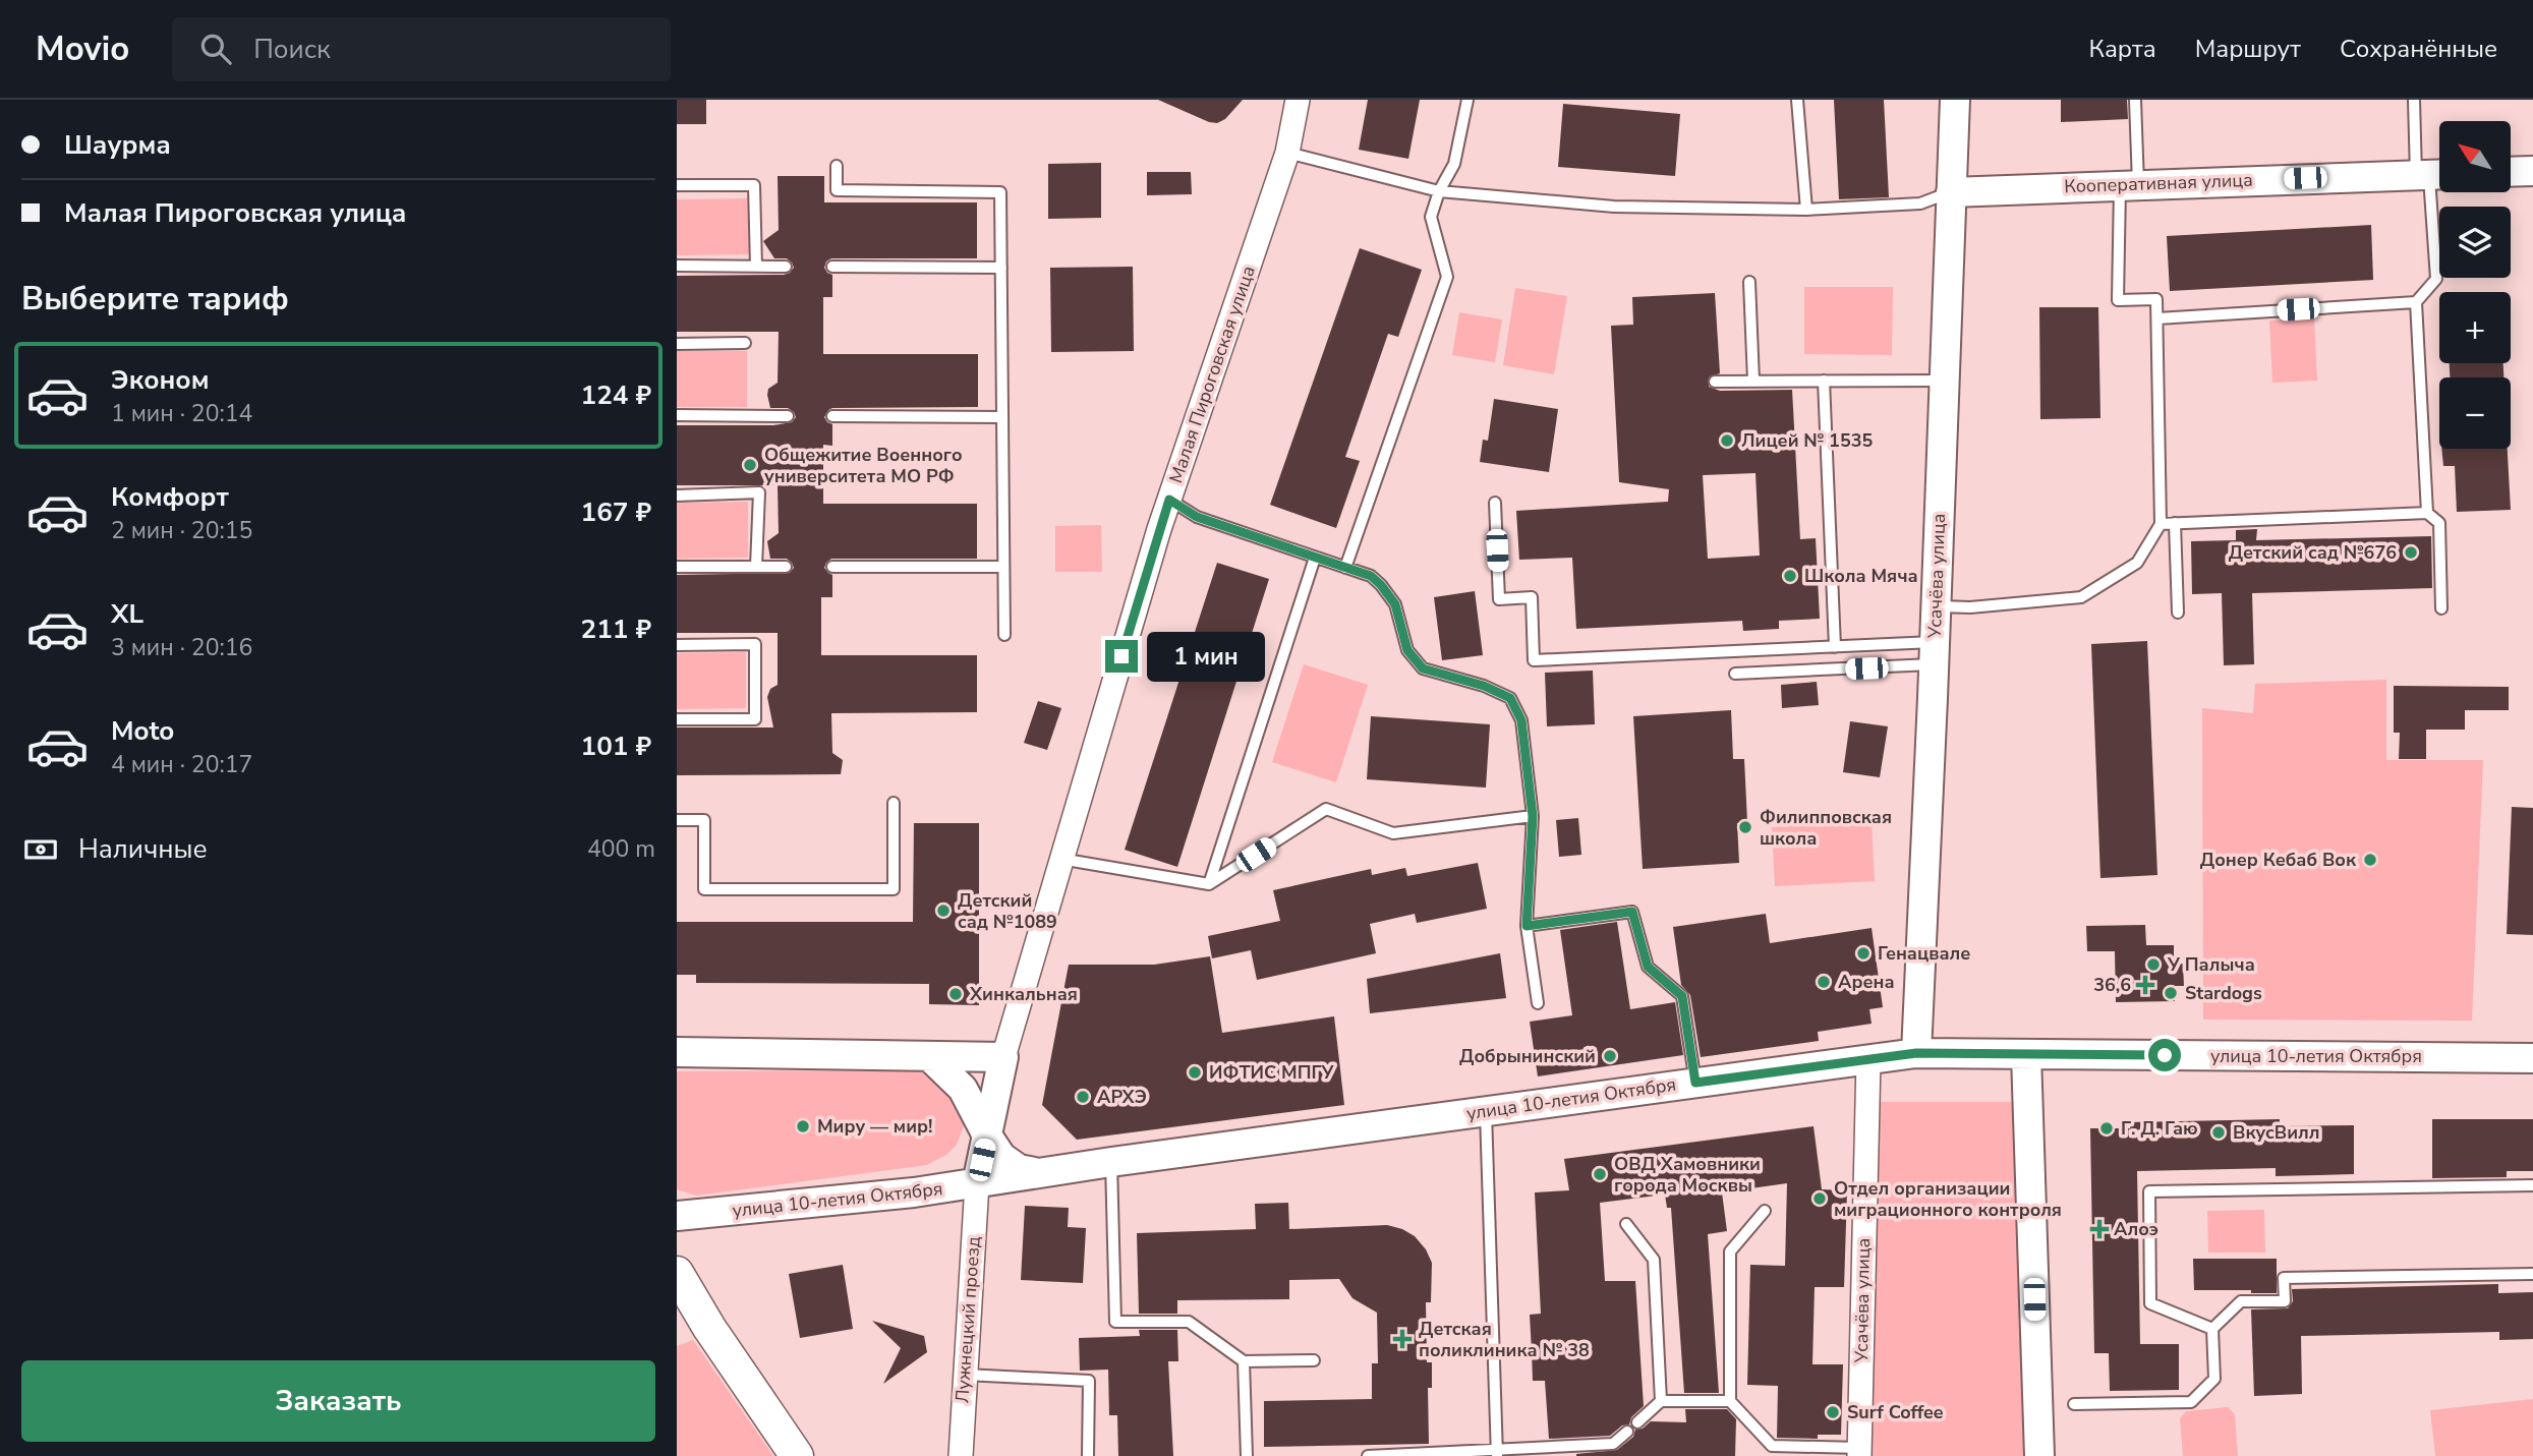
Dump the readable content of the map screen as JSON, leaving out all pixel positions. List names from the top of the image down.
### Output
{
  "streets": {
    "street": [
      "Кооперативная улица",
      "Малая Пироговская улица",
      "Усачёва улица",
      "улица 10-летия Октября",
      "Лужнецкий проезд"
    ]
  },
  "crossings": [
    ["Кооперативная улица", "Усачёва улица"],
    ["Малая Пироговская улица", "улица 10-летия Октября"],
    ["Малая Пироговская улица", "Лужнецкий проезд"],
    ["Усачёва улица", "улица 10-летия Октября"],
    ["улица 10-летия Октября", "Лужнецкий проезд"]
  ],
  "places": {
    "other": [
      "Лицей № 1535",
      "Общежитие Военного университета МО РФ",
      "Детский сад №676",
      "Школа Мяча",
      "Филипповская школа",
      "Донер Кебаб Вок",
      "Детский сад №1089",
      "Генацвале",
      "У Палыча",
      "Арена",
      "Stardogs",
      "Хинкальная",
      "Добрынинский",
      "ИФТИС МПГУ",
      "АРХЭ",
      "Миру — мир!",
      "Г. Д. Гаю",
      "ВкусВилл",
      "ОВД Хамовники города Москвы",
      "Отдел организации миграционного контроля",
      "Surf Coffee"
    ],
    "health": ["36,6", "Алоэ", "Детская поликлиника № 38"]
  },
  "north": "top left",
  "page": {
    "header": "Movio",
    "search": "Поиск",
    "nav": ["Карта", "Маршрут", "Сохранённые"],
    "banner": ["Шаурма", "Малая Пироговская улица"],
    "map_buttons": ["+", "−"],
    "heading": "Выберите тариф",
    "list": [
      {
        "name": "Эконом",
        "note": "1 мин · 20:14",
        "value": "124 ₽"
      },
      {
        "name": "Комфорт",
        "note": "2 мин · 20:15",
        "value": "167 ₽"
      },
      {
        "name": "XL",
        "note": "3 мин · 20:16",
        "value": "211 ₽"
      },
      {
        "name": "Moto",
        "note": "4 мин · 20:17",
        "value": "101 ₽"
      }
    ],
    "bubble": "1 мин",
    "pay": ["Наличные", "400 m"],
    "buttons": "Заказать"
  }
}
